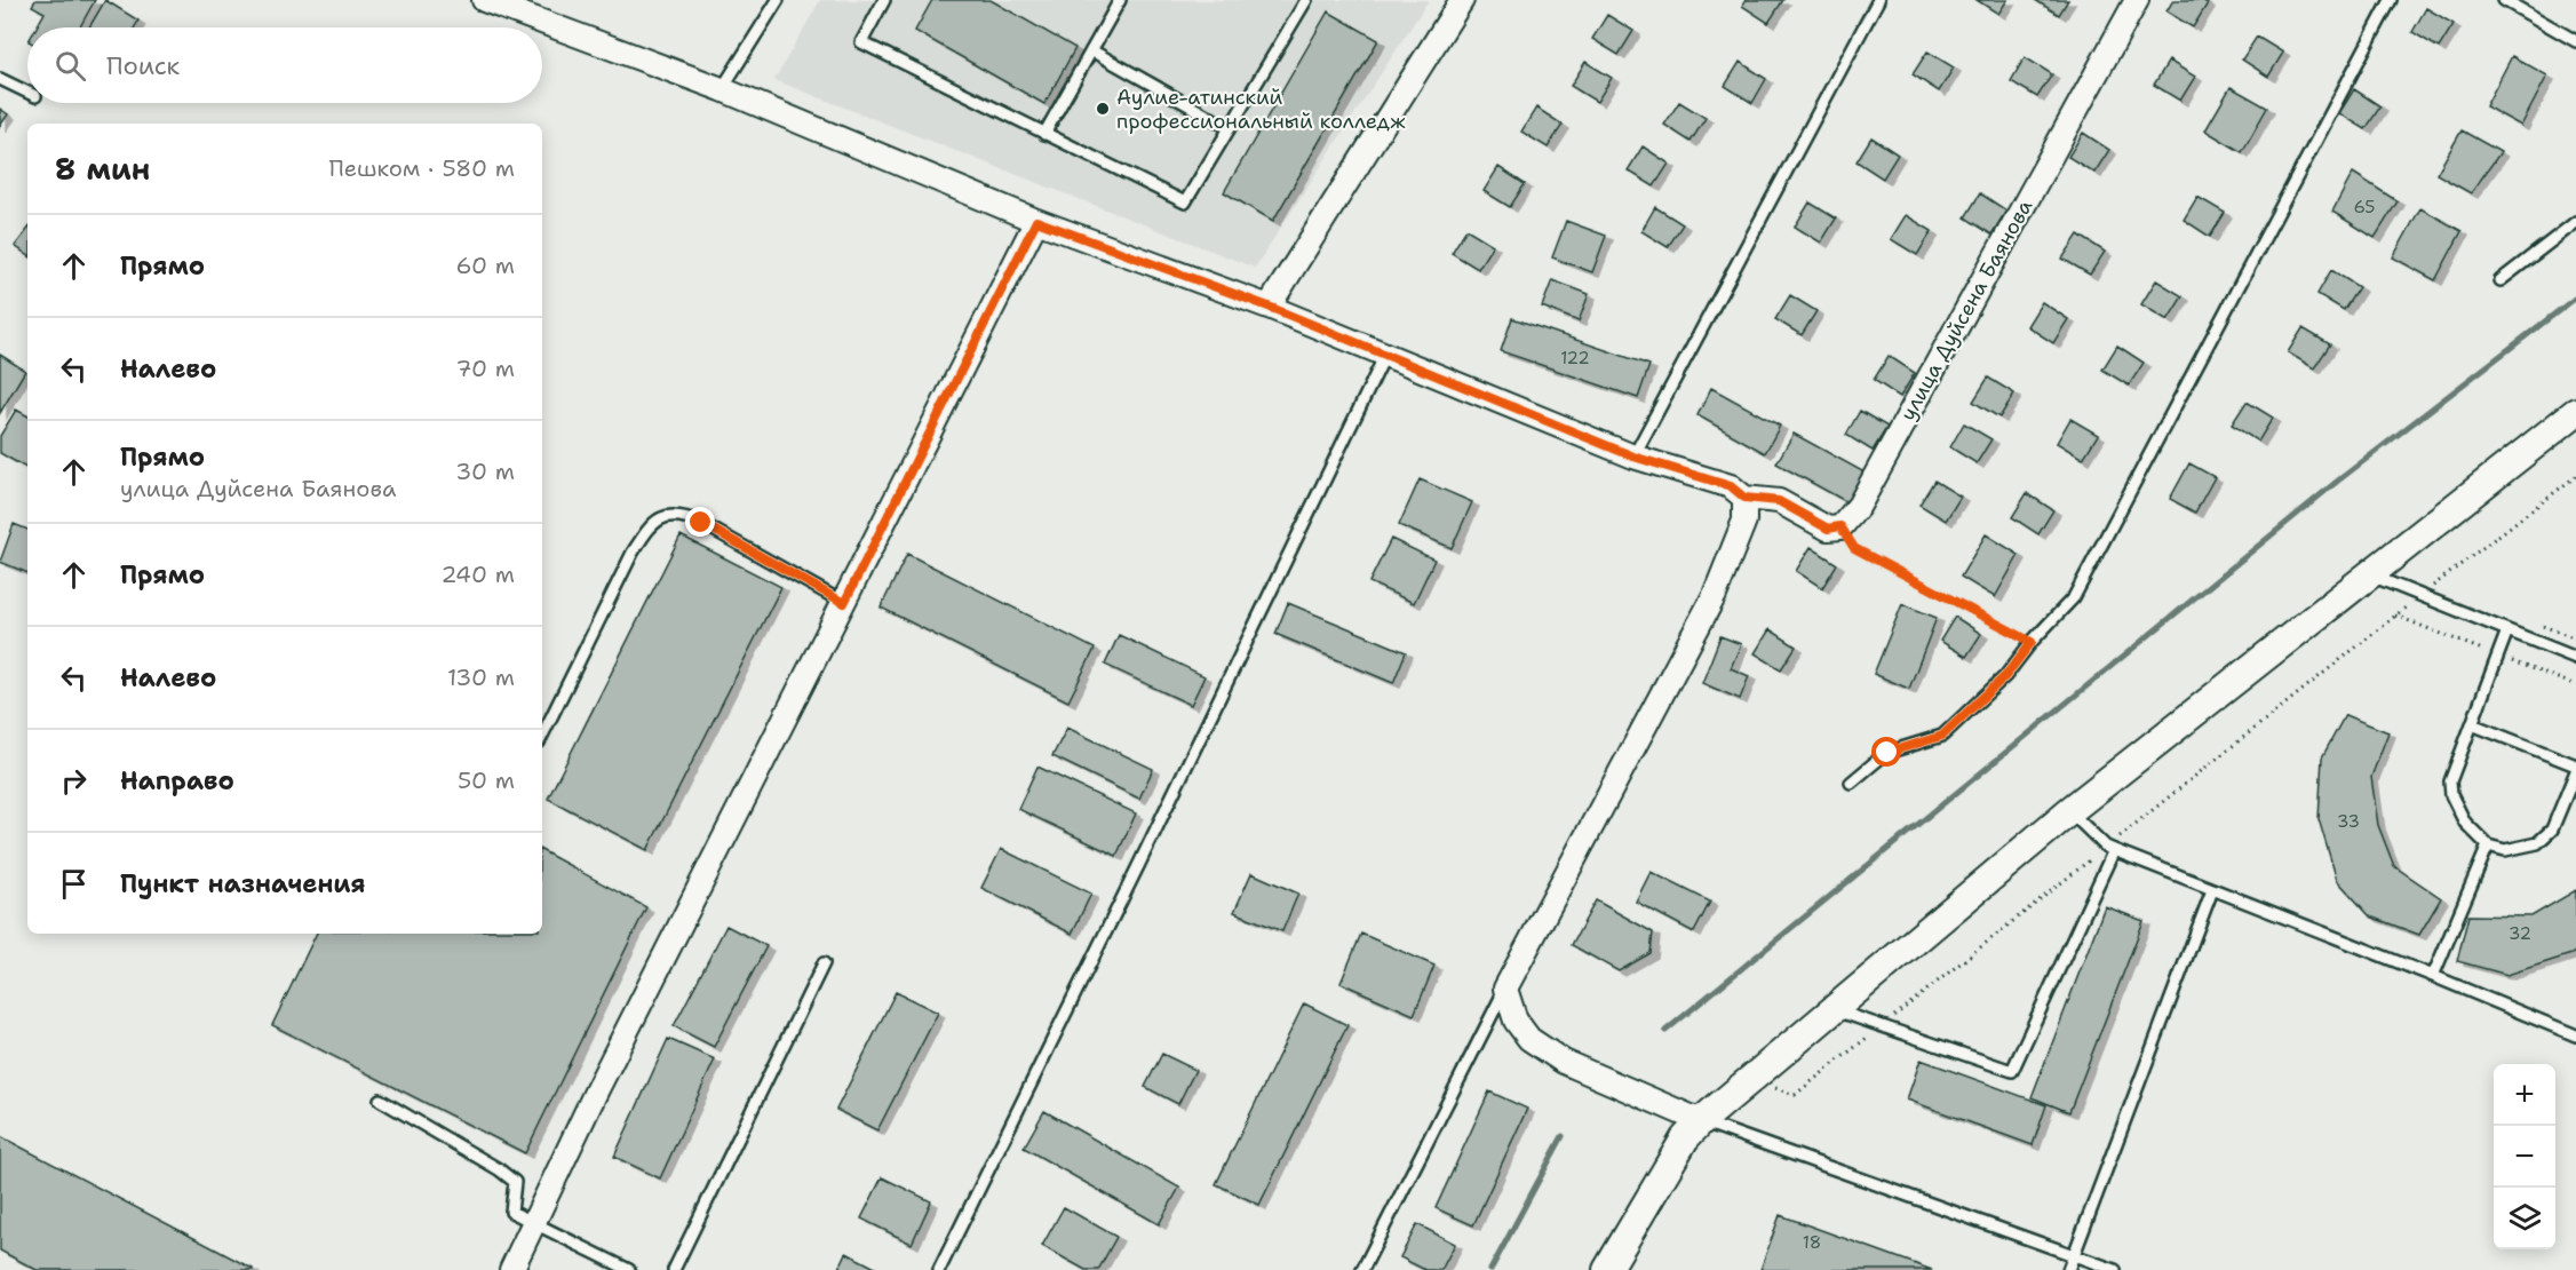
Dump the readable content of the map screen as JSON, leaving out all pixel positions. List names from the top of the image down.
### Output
{
  "streets": {
    "street": ["улица Дуйсена Баянова"]
  },
  "places": ["Аулие-атинский профессиональный колледж"],
  "house_numbers": [
    "65",
    "122",
    "33",
    "32",
    "18"
  ],
  "page": {
    "search": "Поиск",
    "heading": ["8 мин", "Пешком · 580 m"],
    "list": [
      ["Прямо", "60 m"],
      ["Налево", "70 m"],
      ["Прямо", "улица Дуйсена Баянова", "30 m"],
      ["Прямо", "240 m"],
      ["Налево", "130 m"],
      ["Направо", "50 m"],
      "Пункт назначения"
    ],
    "map_buttons": ["+", "−"]
  }
}
